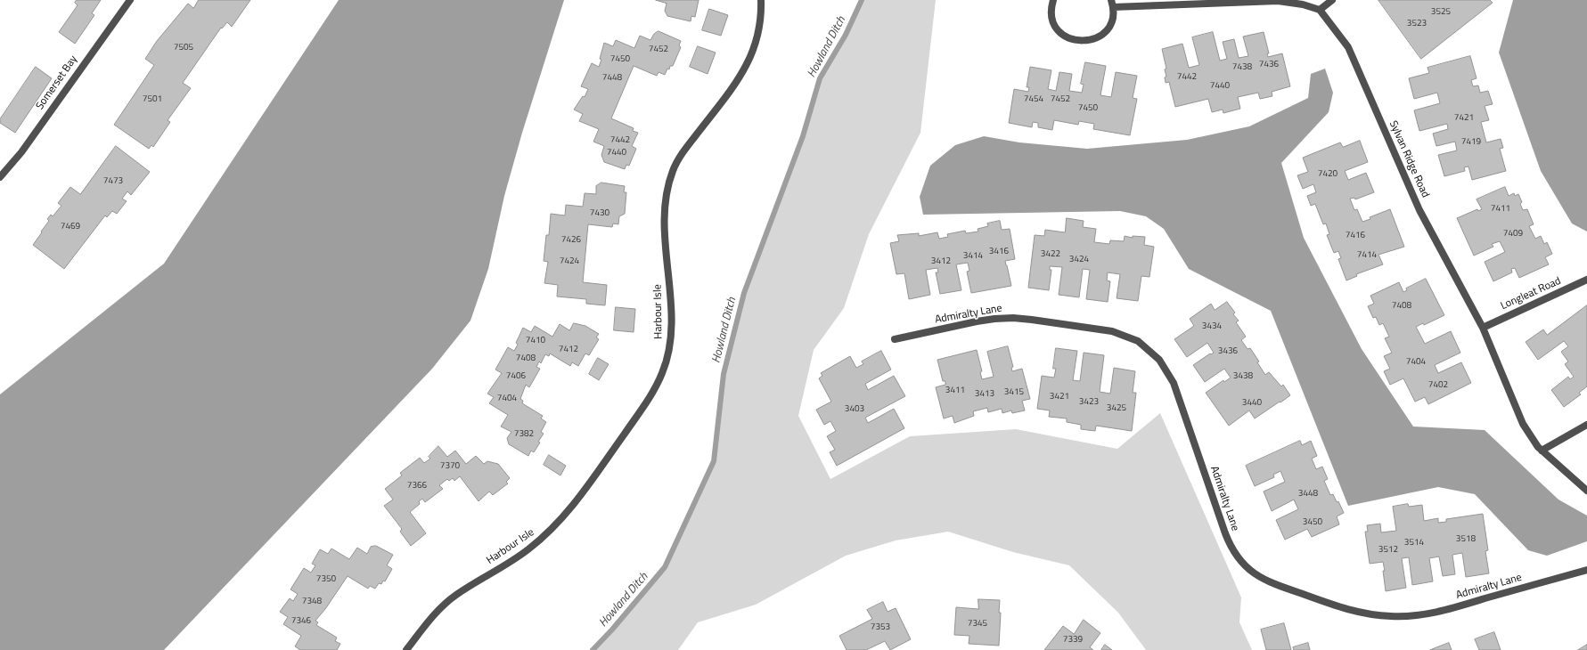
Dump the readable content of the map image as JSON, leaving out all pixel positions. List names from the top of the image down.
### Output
{
  "streets": {
    "street": [
      "Somerset Bay",
      "Sylvan Ridge Road",
      "Longleat Road",
      "Harbour Isle",
      "Admiralty Lane"
    ]
  },
  "crossings": [
    ["Sylvan Ridge Road", "Longleat Road"]
  ],
  "water": ["Howland Ditch"],
  "house_numbers": [
    "3525",
    "3523",
    "7505",
    "7452",
    "7450",
    "7436",
    "7438",
    "7442",
    "7448",
    "7440",
    "7501",
    "7454",
    "7452",
    "7450",
    "7421",
    "7442",
    "7419",
    "7440",
    "7420",
    "7473",
    "7411",
    "7430",
    "7469",
    "7409",
    "7416",
    "7426",
    "3416",
    "3422",
    "7414",
    "3414",
    "3424",
    "7424",
    "3412",
    "7408",
    "3434",
    "7410",
    "7412",
    "3436",
    "7408",
    "7404",
    "7406",
    "3438",
    "7402",
    "3411",
    "3415",
    "3413",
    "3421",
    "7404",
    "3423",
    "3440",
    "3425",
    "3403",
    "7382",
    "7370",
    "7366",
    "3448",
    "3450",
    "3518",
    "3514",
    "3512",
    "7350",
    "7348",
    "7346",
    "7345",
    "7353",
    "7339"
  ]
}
